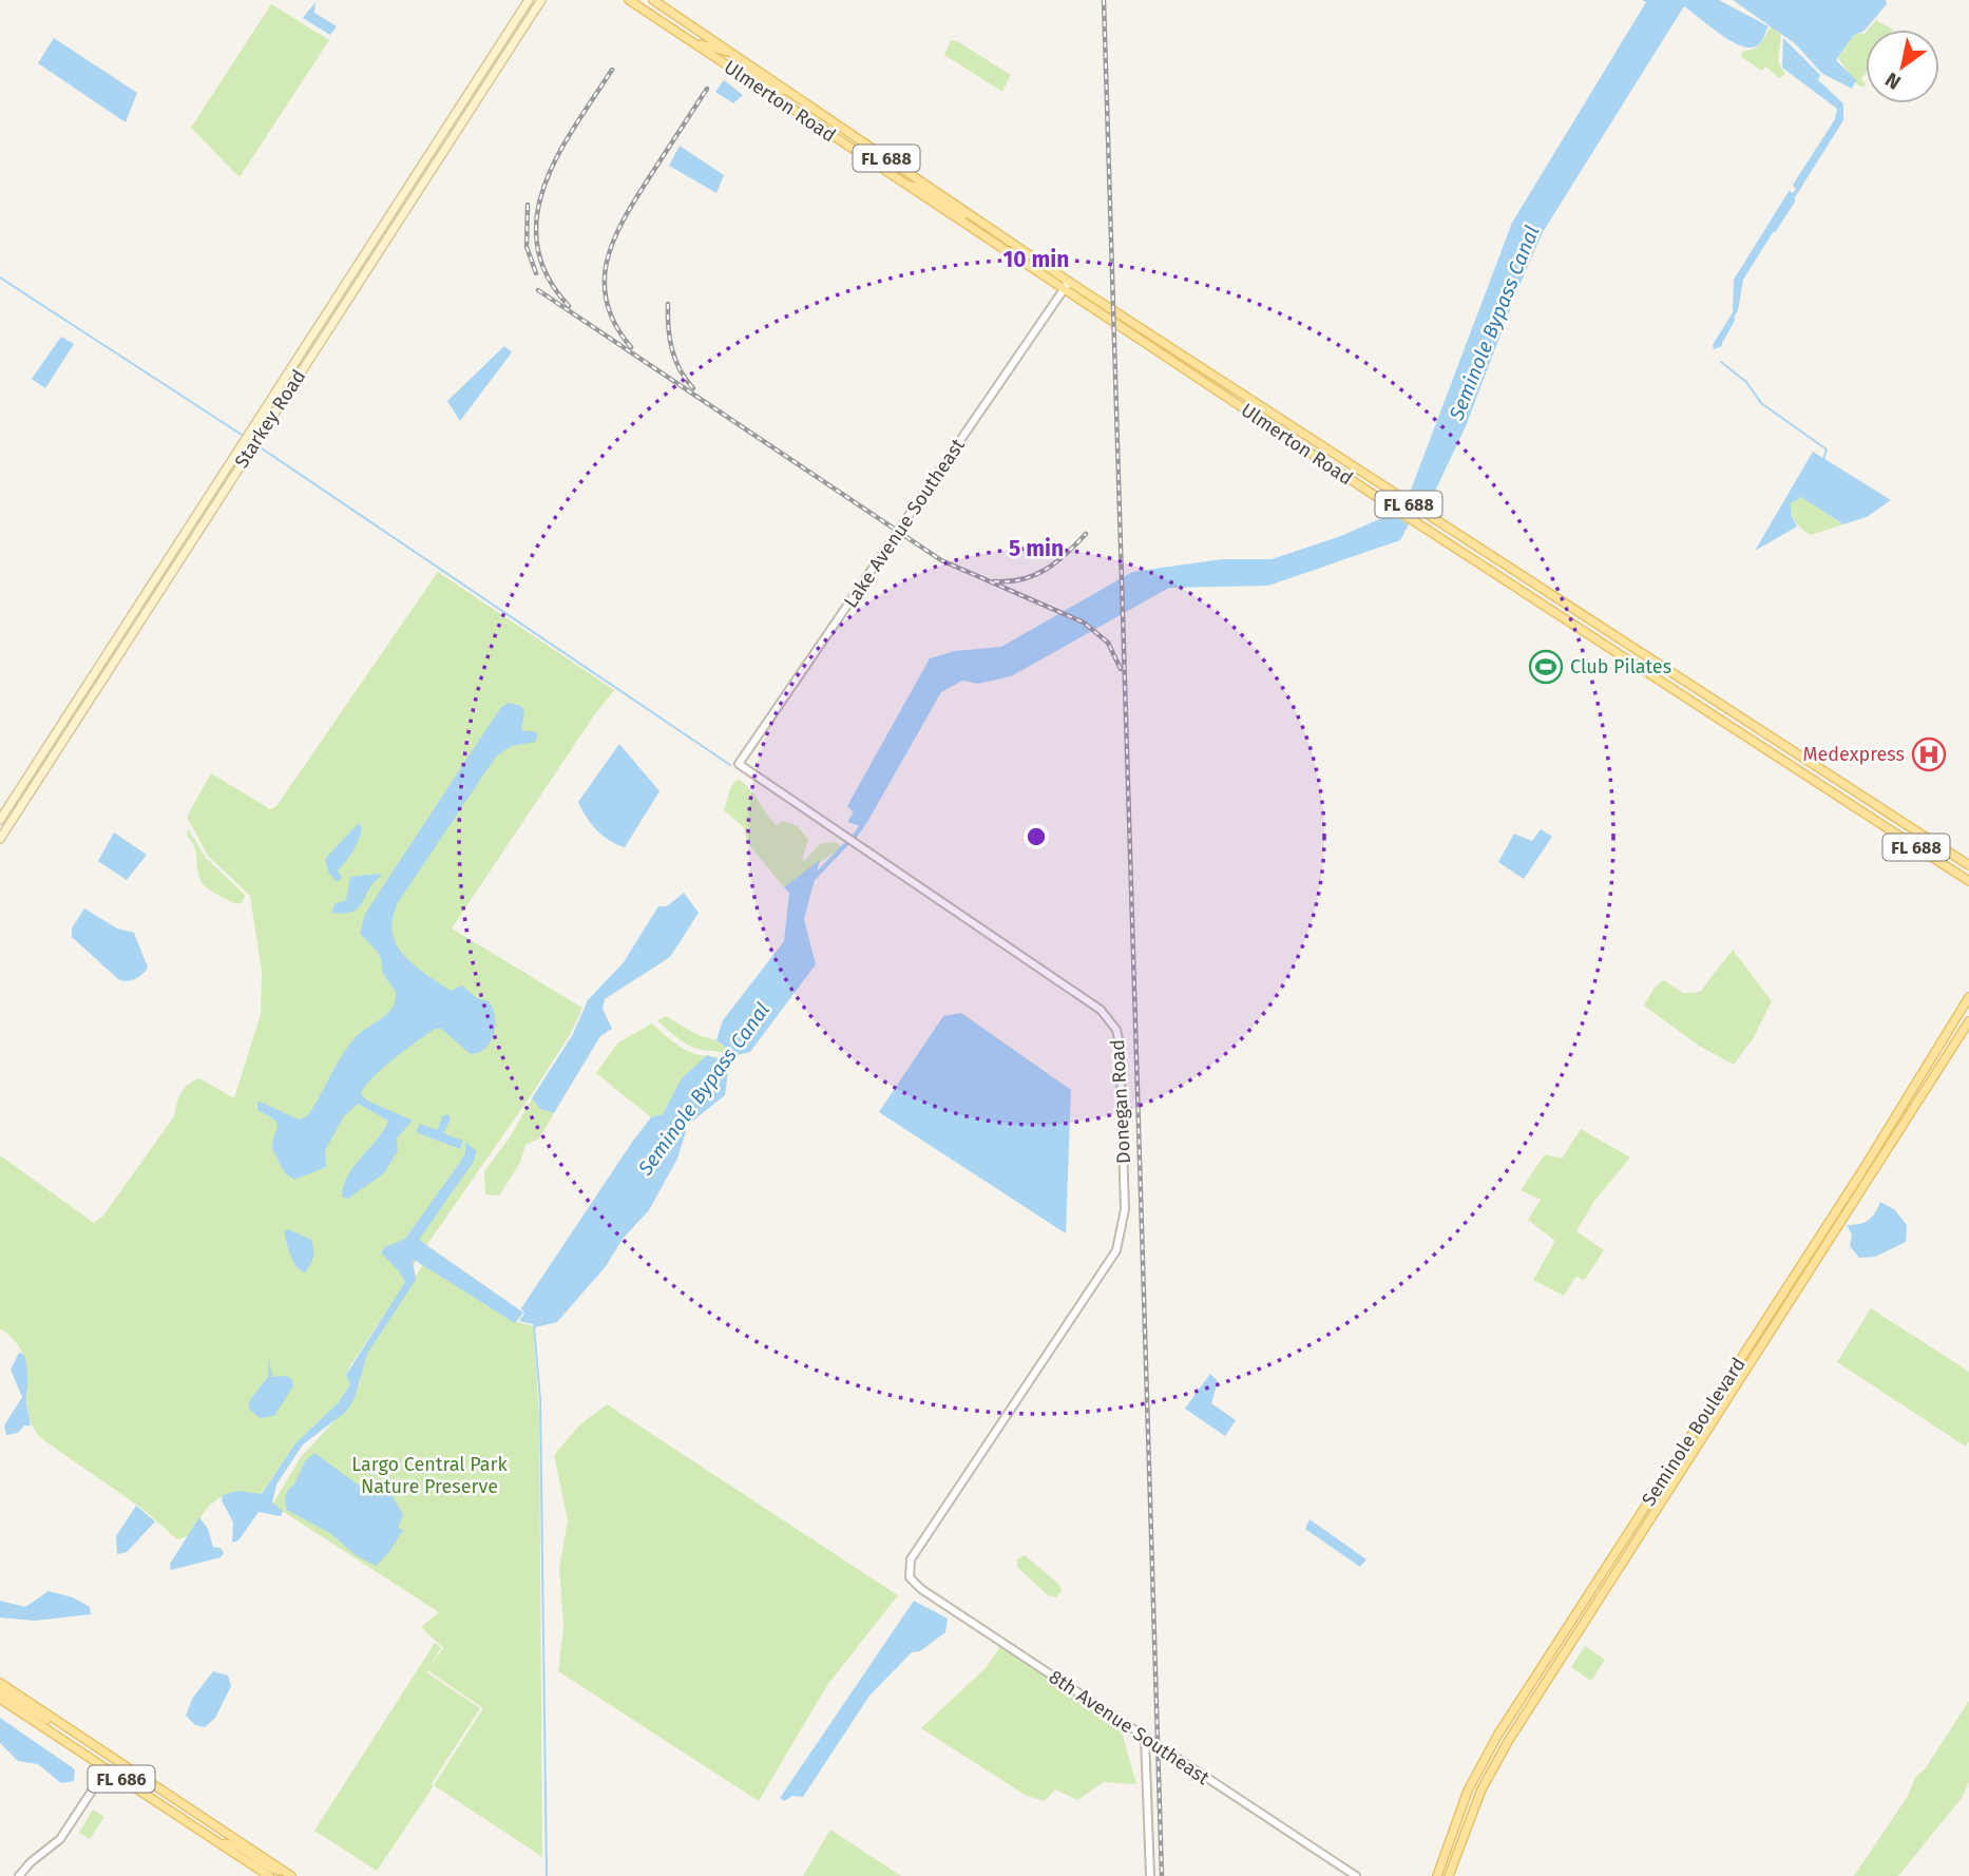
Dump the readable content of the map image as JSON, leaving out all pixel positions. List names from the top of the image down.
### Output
{
  "streets": {
    "main road": [
      "Ulmerton Road",
      "FL 688",
      "Starkey Road",
      "Seminole Boulevard",
      "FL 686"
    ],
    "street": ["Lake Avenue Southeast", "Donegan Road", "8th Avenue Southeast"]
  },
  "crossings": [
    ["Ulmerton Road", "Lake Avenue Southeast"],
    ["Lake Avenue Southeast", "Donegan Road"],
    ["Donegan Road", "8th Avenue Southeast"]
  ],
  "water": ["Seminole Bypass Canal"],
  "parks": ["Largo Central Park Nature Preserve"],
  "places": {
    "sports": ["Club Pilates"],
    "hospital": ["Medexpress"]
  },
  "north": "bottom left",
  "rings": ["10 min", "5 min"]
}
